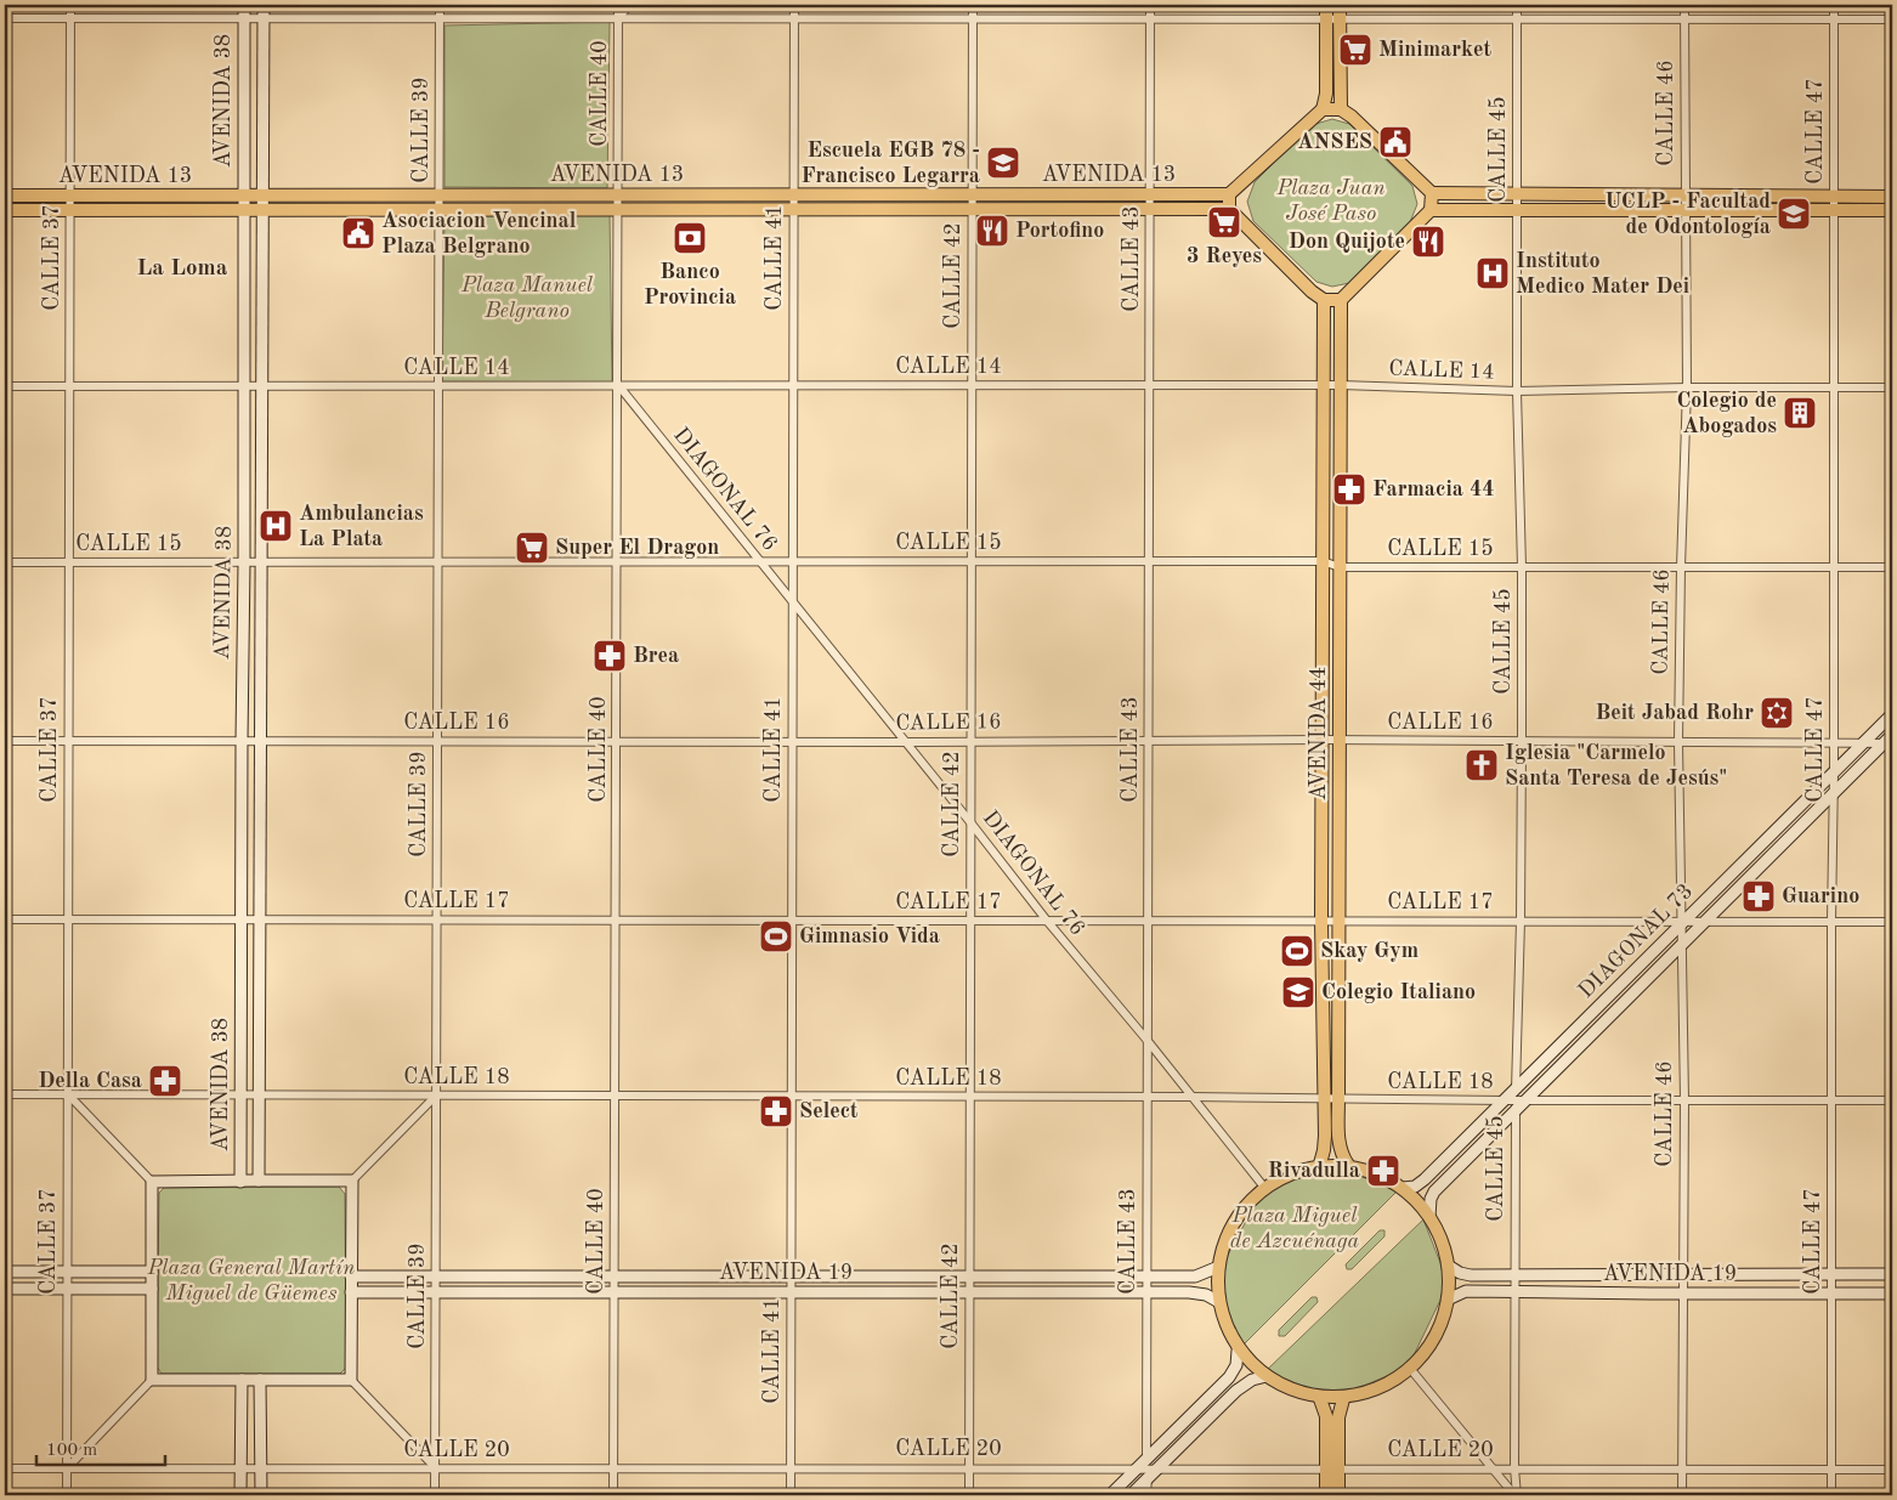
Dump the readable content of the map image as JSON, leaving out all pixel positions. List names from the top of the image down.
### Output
{
  "streets": {
    "main road": [
      "AVENIDA 38",
      "AVENIDA 13",
      "AVENIDA 44",
      "DIAGONAL 73",
      "AVENIDA 19"
    ],
    "street": [
      "CALLE 40",
      "CALLE 46",
      "CALLE 39",
      "CALLE 47",
      "CALLE 45",
      "CALLE 37",
      "CALLE 41",
      "CALLE 43",
      "CALLE 42",
      "CALLE 14",
      "DIAGONAL 76",
      "CALLE 15",
      "CALLE 16",
      "CALLE 17",
      "CALLE 18",
      "CALLE 20"
    ]
  },
  "crossings": [
    ["CALLE 40", "AVENIDA 13"],
    ["CALLE 40", "CALLE 14"],
    ["CALLE 40", "DIAGONAL 76"],
    ["CALLE 40", "CALLE 15"],
    ["CALLE 40", "CALLE 16"],
    ["CALLE 40", "CALLE 17"],
    ["CALLE 40", "CALLE 18"],
    ["CALLE 40", "AVENIDA 19"],
    ["CALLE 40", "CALLE 20"],
    ["AVENIDA 38", "AVENIDA 13"],
    ["AVENIDA 38", "CALLE 14"],
    ["AVENIDA 38", "CALLE 15"],
    ["AVENIDA 38", "CALLE 16"],
    ["AVENIDA 38", "CALLE 17"],
    ["AVENIDA 38", "CALLE 18"],
    ["CALLE 46", "CALLE 14"],
    ["CALLE 46", "CALLE 15"],
    ["CALLE 46", "CALLE 16"],
    ["CALLE 46", "CALLE 17"],
    ["CALLE 46", "DIAGONAL 73"],
    ["CALLE 46", "CALLE 18"],
    ["CALLE 46", "AVENIDA 19"],
    ["CALLE 46", "CALLE 20"],
    ["CALLE 39", "AVENIDA 13"],
    ["CALLE 39", "CALLE 14"],
    ["CALLE 39", "CALLE 15"],
    ["CALLE 39", "CALLE 16"],
    ["CALLE 39", "CALLE 17"],
    ["CALLE 39", "CALLE 18"],
    ["CALLE 39", "AVENIDA 19"],
    ["CALLE 39", "CALLE 20"],
    ["CALLE 47", "CALLE 14"],
    ["CALLE 47", "CALLE 15"],
    ["CALLE 47", "CALLE 16"],
    ["CALLE 47", "CALLE 17"],
    ["CALLE 47", "DIAGONAL 73"],
    ["CALLE 47", "CALLE 18"],
    ["CALLE 47", "AVENIDA 19"],
    ["CALLE 47", "CALLE 20"],
    ["CALLE 45", "CALLE 14"],
    ["CALLE 45", "CALLE 15"],
    ["CALLE 45", "CALLE 16"],
    ["CALLE 45", "CALLE 17"],
    ["CALLE 45", "DIAGONAL 73"],
    ["CALLE 45", "CALLE 18"],
    ["CALLE 45", "AVENIDA 19"],
    ["CALLE 45", "CALLE 20"],
    ["AVENIDA 13", "CALLE 37"],
    ["AVENIDA 13", "CALLE 41"],
    ["AVENIDA 13", "CALLE 43"],
    ["AVENIDA 13", "CALLE 42"],
    ["CALLE 37", "CALLE 14"],
    ["CALLE 37", "CALLE 15"],
    ["CALLE 37", "CALLE 16"],
    ["CALLE 37", "CALLE 17"],
    ["CALLE 37", "CALLE 18"],
    ["CALLE 37", "CALLE 20"],
    ["CALLE 41", "CALLE 14"],
    ["CALLE 41", "DIAGONAL 76"],
    ["CALLE 41", "CALLE 15"],
    ["CALLE 41", "CALLE 16"],
    ["CALLE 41", "CALLE 17"],
    ["CALLE 41", "CALLE 18"],
    ["CALLE 41", "AVENIDA 19"],
    ["CALLE 41", "CALLE 20"],
    ["CALLE 43", "CALLE 14"],
    ["CALLE 43", "DIAGONAL 76"],
    ["CALLE 43", "CALLE 15"],
    ["CALLE 43", "CALLE 16"],
    ["CALLE 43", "CALLE 17"],
    ["CALLE 43", "CALLE 18"],
    ["CALLE 43", "AVENIDA 19"],
    ["CALLE 43", "CALLE 20"],
    ["CALLE 42", "CALLE 14"],
    ["CALLE 42", "DIAGONAL 76"],
    ["CALLE 42", "CALLE 15"],
    ["CALLE 42", "CALLE 16"],
    ["CALLE 42", "CALLE 17"],
    ["CALLE 42", "CALLE 18"],
    ["CALLE 42", "AVENIDA 19"],
    ["CALLE 42", "CALLE 20"],
    ["CALLE 14", "DIAGONAL 76"],
    ["CALLE 14", "AVENIDA 44"],
    ["DIAGONAL 76", "CALLE 15"],
    ["DIAGONAL 76", "CALLE 16"],
    ["DIAGONAL 76", "CALLE 17"],
    ["DIAGONAL 76", "CALLE 18"],
    ["CALLE 15", "AVENIDA 44"],
    ["CALLE 16", "AVENIDA 44"],
    ["CALLE 16", "DIAGONAL 73"],
    ["AVENIDA 44", "CALLE 17"],
    ["AVENIDA 44", "CALLE 18"],
    ["CALLE 17", "DIAGONAL 73"],
    ["DIAGONAL 73", "CALLE 18"]
  ],
  "districts": ["La Loma"],
  "parks": [
    "Plaza Juan José Paso",
    "Plaza Manuel Belgrano",
    "Plaza Miguel de Azcuénaga",
    "Plaza General Martín Miguel de Güemes"
  ],
  "places": {
    "supermarket": ["Minimarket", "3 Reyes", "Super El Dragon"],
    "public building": ["ANSES", "Asociacion Vencinal Plaza Belgrano"],
    "school or university": ["Escuela EGB 78 - Francisco Legarra", "UCLP - Facultad de Odontología", "Colegio Italiano"],
    "restaurant": ["Portofino", "Don Quijote"],
    "bank": ["Banco Provincia"],
    "hospital": ["Instituto Medico Mater Dei", "Ambulancias La Plata"],
    "building": ["Colegio de Abogados"],
    "pharmacy": [
      "Farmacia 44",
      "Brea",
      "Guarino",
      "Della Casa",
      "Select",
      "Rivadulla"
    ],
    "synagogue": ["Beit Jabad Rohr"],
    "church": ["Iglesia \"Carmelo Santa Teresa de Jesús\""],
    "sports": ["Gimnasio Vida", "Skay Gym"]
  },
  "scale_bar": "100 m"
}
